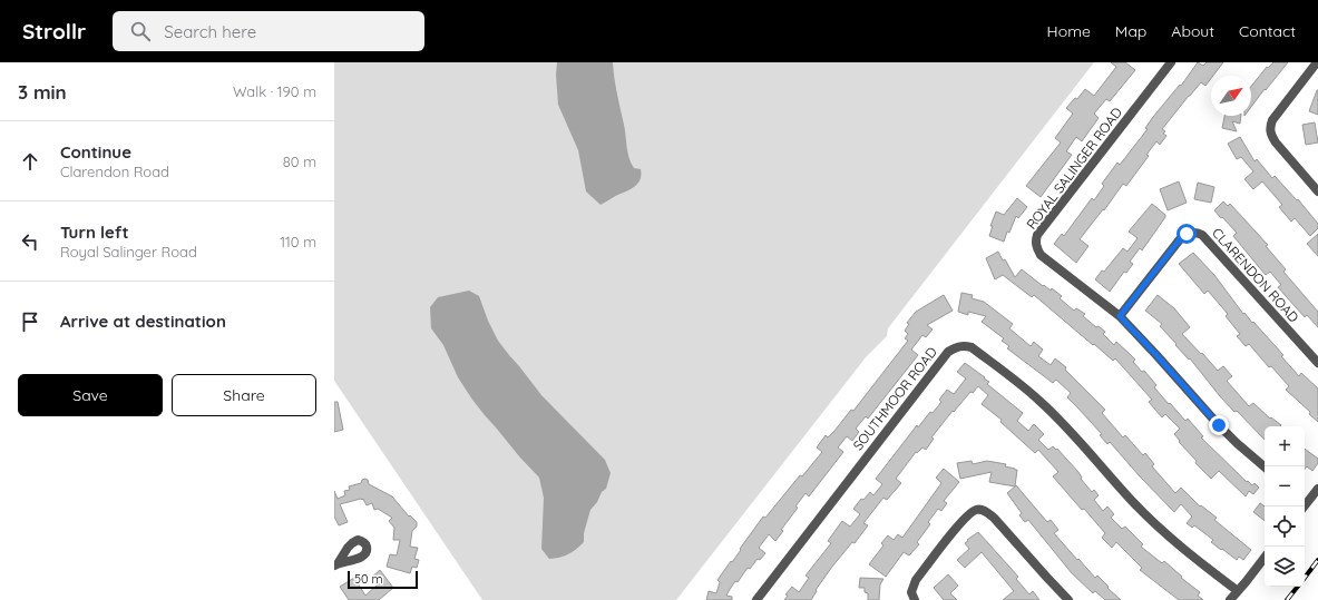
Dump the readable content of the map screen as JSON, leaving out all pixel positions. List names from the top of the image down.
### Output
{
  "streets": {
    "street": ["ROYAL SALINGER ROAD", "CLARENDON ROAD", "SOUTHMOOR ROAD"]
  },
  "crossings": [
    ["ROYAL SALINGER ROAD", "CLARENDON ROAD"]
  ],
  "scale_bar": "50 m",
  "north": "top right",
  "page": {
    "header": "Strollr",
    "search": "Search here",
    "nav": [
      "Home",
      "Map",
      "About",
      "Contact"
    ],
    "heading": ["3 min", "Walk · 190 m"],
    "list": [
      ["Continue", "Clarendon Road", "80 m"],
      ["Turn left", "Royal Salinger Road", "110 m"],
      "Arrive at destination"
    ],
    "buttons": ["Save", "Share"],
    "map_buttons": ["+", "−"],
    "scale": "50 m"
  }
}
